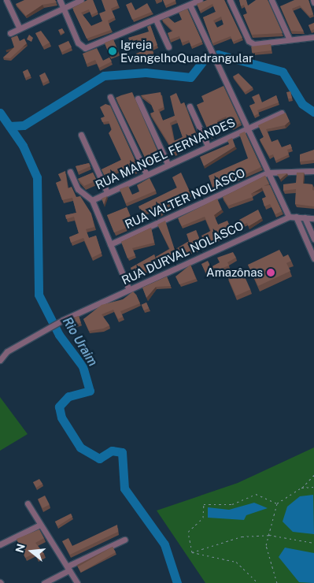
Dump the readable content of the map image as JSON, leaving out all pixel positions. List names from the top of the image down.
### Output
{
  "streets": {
    "street": ["RUA MANOEL FERNANDES", "RUA VALTER NOLASCO", "RUA DURVAL NOLASCO"]
  },
  "water": ["Rio Uraim"],
  "places": ["Igreja EvangelhoQuadrangular", "Amazônas"],
  "north": "left"
}
